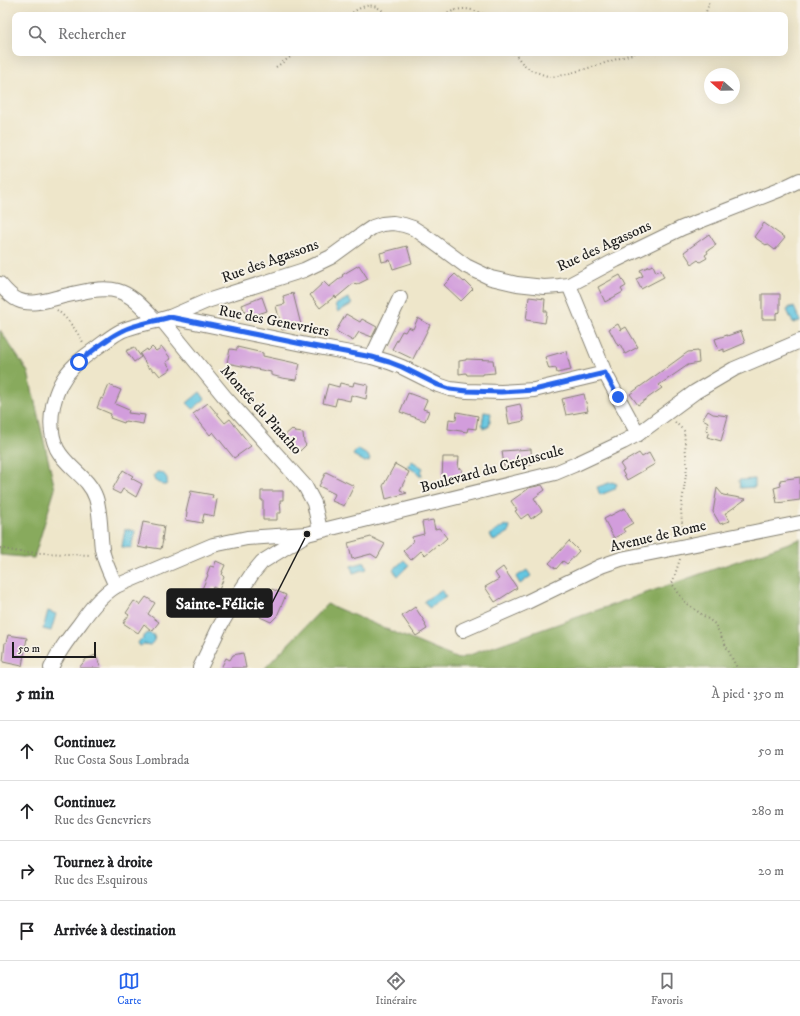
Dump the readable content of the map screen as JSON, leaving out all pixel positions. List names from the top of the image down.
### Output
{
  "streets": {
    "street": [
      "Rue des Agassons",
      "Rue des Genevriers",
      "Montée du Pinatho",
      "Boulevard du Crépuscule",
      "Avenue de Rome"
    ]
  },
  "crossings": [
    ["Rue des Agassons", "Rue des Genevriers"],
    ["Rue des Agassons", "Montée du Pinatho"],
    ["Rue des Genevriers", "Montée du Pinatho"],
    ["Montée du Pinatho", "Boulevard du Crépuscule"]
  ],
  "places": ["Sainte-Félicie"],
  "scale_bar": "50 m",
  "north": "left",
  "page": {
    "search": "Rechercher",
    "scale": "50 m",
    "heading": ["5 min", "À pied · 350 m"],
    "list": [
      ["Continuez", "Rue Costa Sous Lombrada", "50 m"],
      ["Continuez", "Rue des Genevriers", "280 m"],
      ["Tournez à droite", "Rue des Esquirous", "20 m"],
      "Arrivée à destination"
    ],
    "nav": ["Carte", "Itinéraire", "Favoris"]
  }
}
